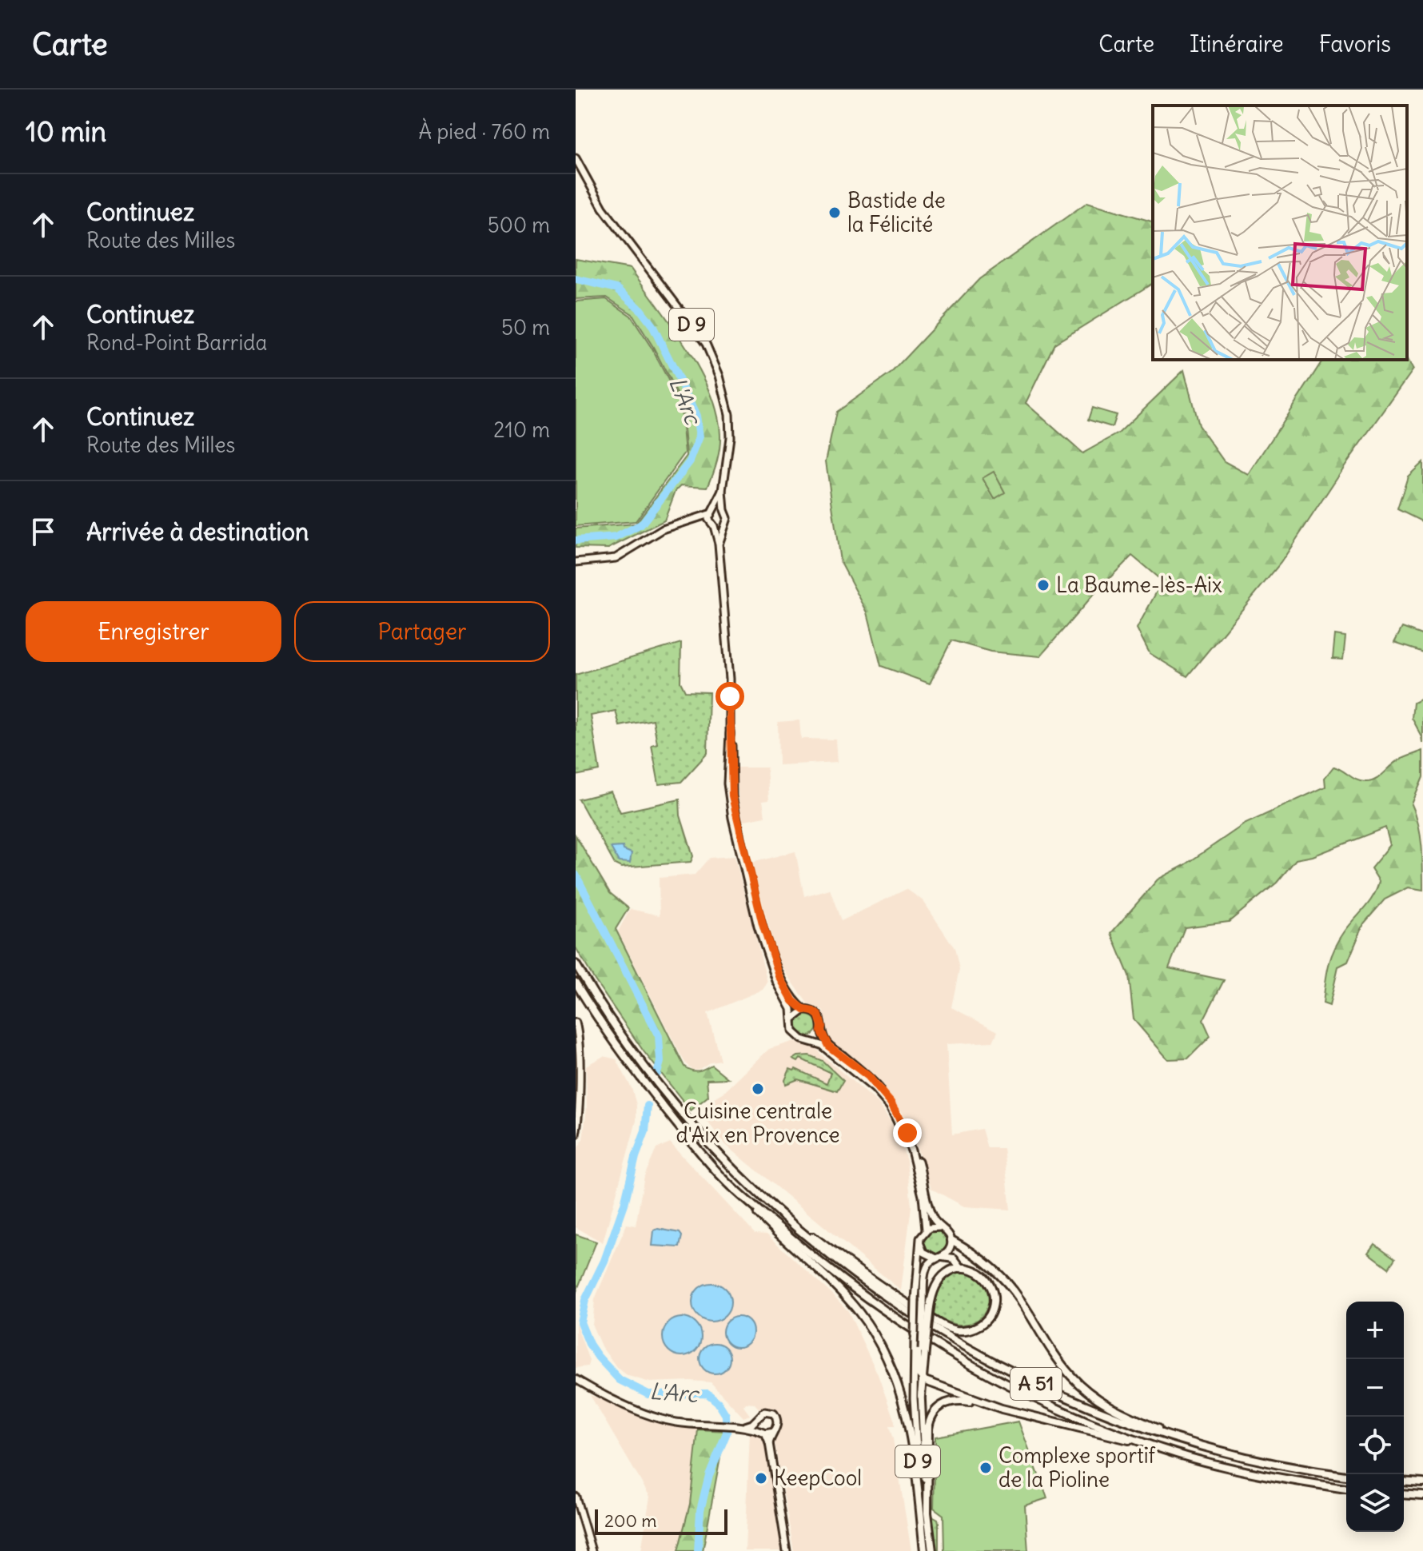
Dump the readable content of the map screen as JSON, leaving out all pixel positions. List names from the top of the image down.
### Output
{
  "streets": {
    "highway": ["D 9", "A 51"]
  },
  "water": ["L'Arc"],
  "places": [
    "Bastide de la Félicité",
    "La Baume-lès-Aix",
    "Cuisine centrale d'Aix en Provence",
    "Complexe sportif de la Pioline",
    "KeepCool"
  ],
  "scale_bar": "200 m",
  "page": {
    "header": "Carte",
    "nav": ["Carte", "Itinéraire", "Favoris"],
    "heading": ["10 min", "À pied · 760 m"],
    "list": [
      ["Continuez", "Route des Milles", "500 m"],
      ["Continuez", "Rond-Point Barrida", "50 m"],
      ["Continuez", "Route des Milles", "210 m"],
      "Arrivée à destination"
    ],
    "buttons": ["Enregistrer", "Partager"],
    "map_buttons": ["+", "−"],
    "scale": "200 m"
  }
}
